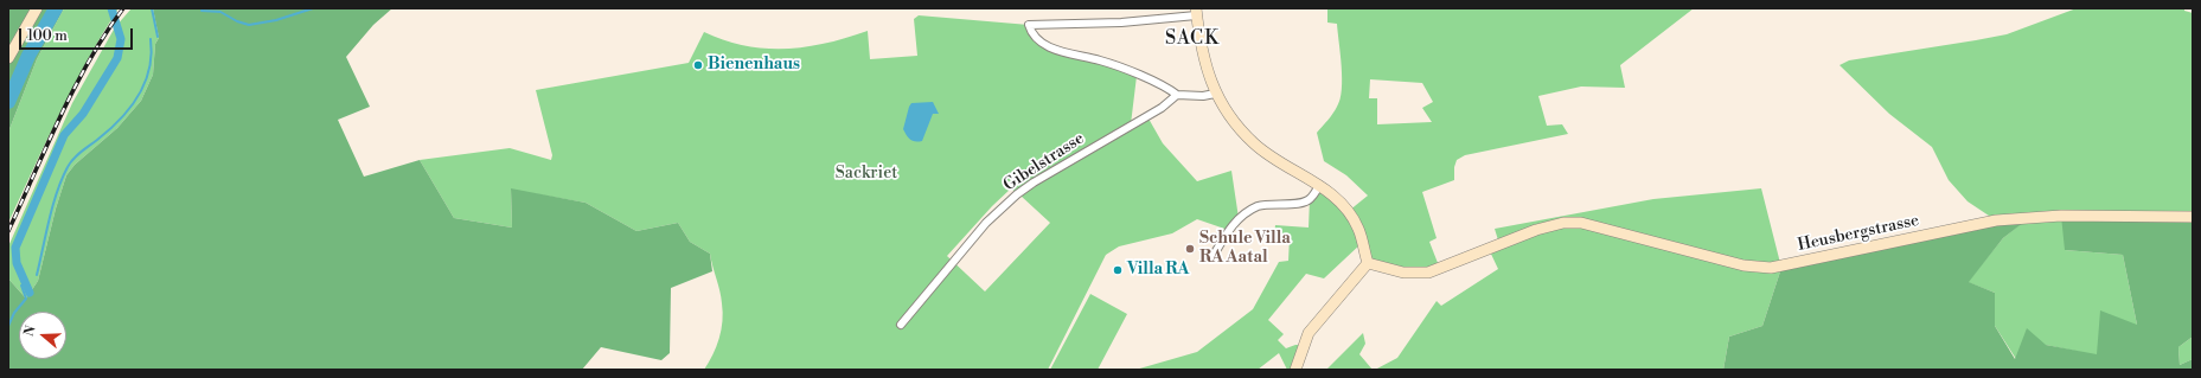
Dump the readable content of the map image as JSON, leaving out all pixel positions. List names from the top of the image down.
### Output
{
  "streets": {
    "street": ["Gibelstrasse", "Heusbergstrasse"]
  },
  "districts": ["SACK"],
  "parks": ["Sackriet"],
  "places": ["Bienenhaus", "Schule Villa RA Aatal", "Villa RA"],
  "scale_bar": "100 m",
  "north": "left"
}
